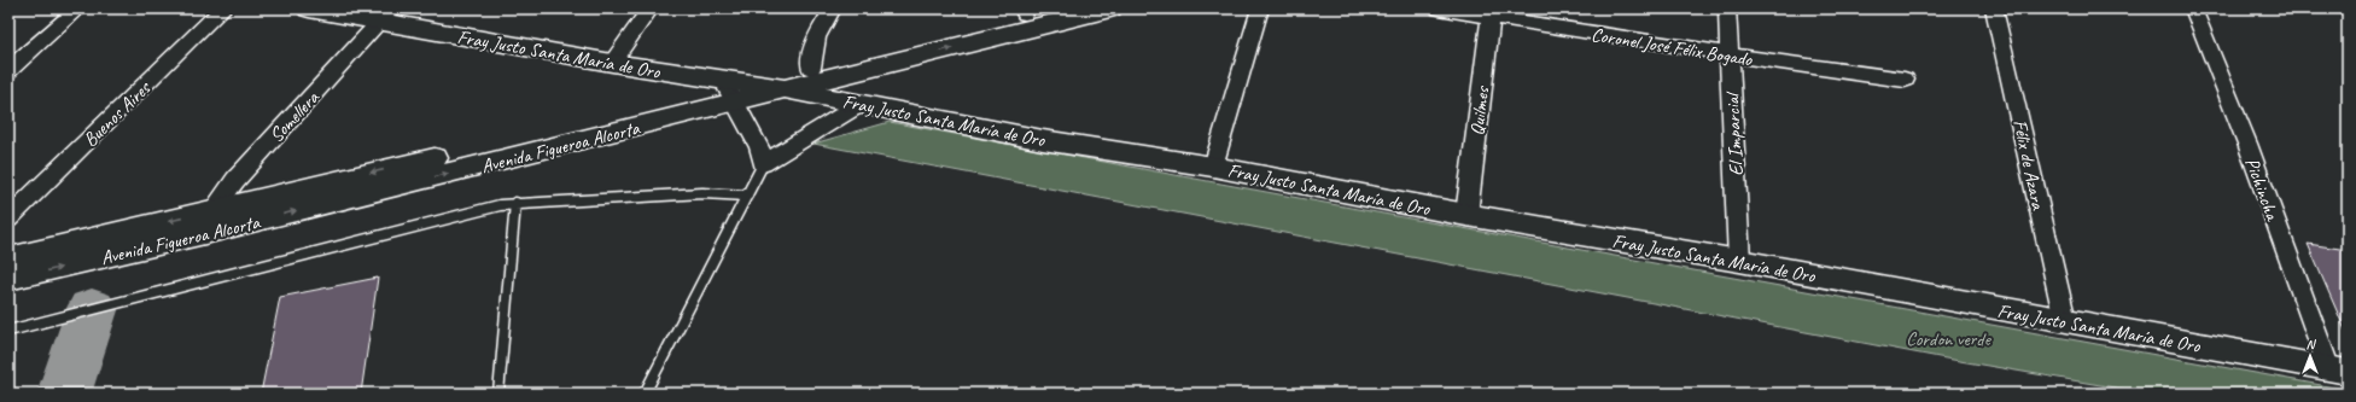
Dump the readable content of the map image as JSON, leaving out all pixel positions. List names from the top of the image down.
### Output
{
  "streets": {
    "street": [
      "Coronel José Félix Bogado",
      "Fray Justo Santa María de Oro",
      "Quilmes",
      "Buenos Aires",
      "Somellera",
      "El Imparcial",
      "Avenida Figueroa Alcorta",
      "Félix de Azara",
      "Pichincha"
    ]
  },
  "crossings": [
    ["Coronel José Félix Bogado", "Quilmes"],
    ["Coronel José Félix Bogado", "El Imparcial"],
    ["Fray Justo Santa María de Oro", "Quilmes"],
    ["Fray Justo Santa María de Oro", "Somellera"],
    ["Fray Justo Santa María de Oro", "El Imparcial"],
    ["Fray Justo Santa María de Oro", "Avenida Figueroa Alcorta"],
    ["Fray Justo Santa María de Oro", "Félix de Azara"],
    ["Fray Justo Santa María de Oro", "Pichincha"],
    ["Somellera", "Avenida Figueroa Alcorta"]
  ],
  "parks": ["Cordon verde"],
  "north": "top"
}
